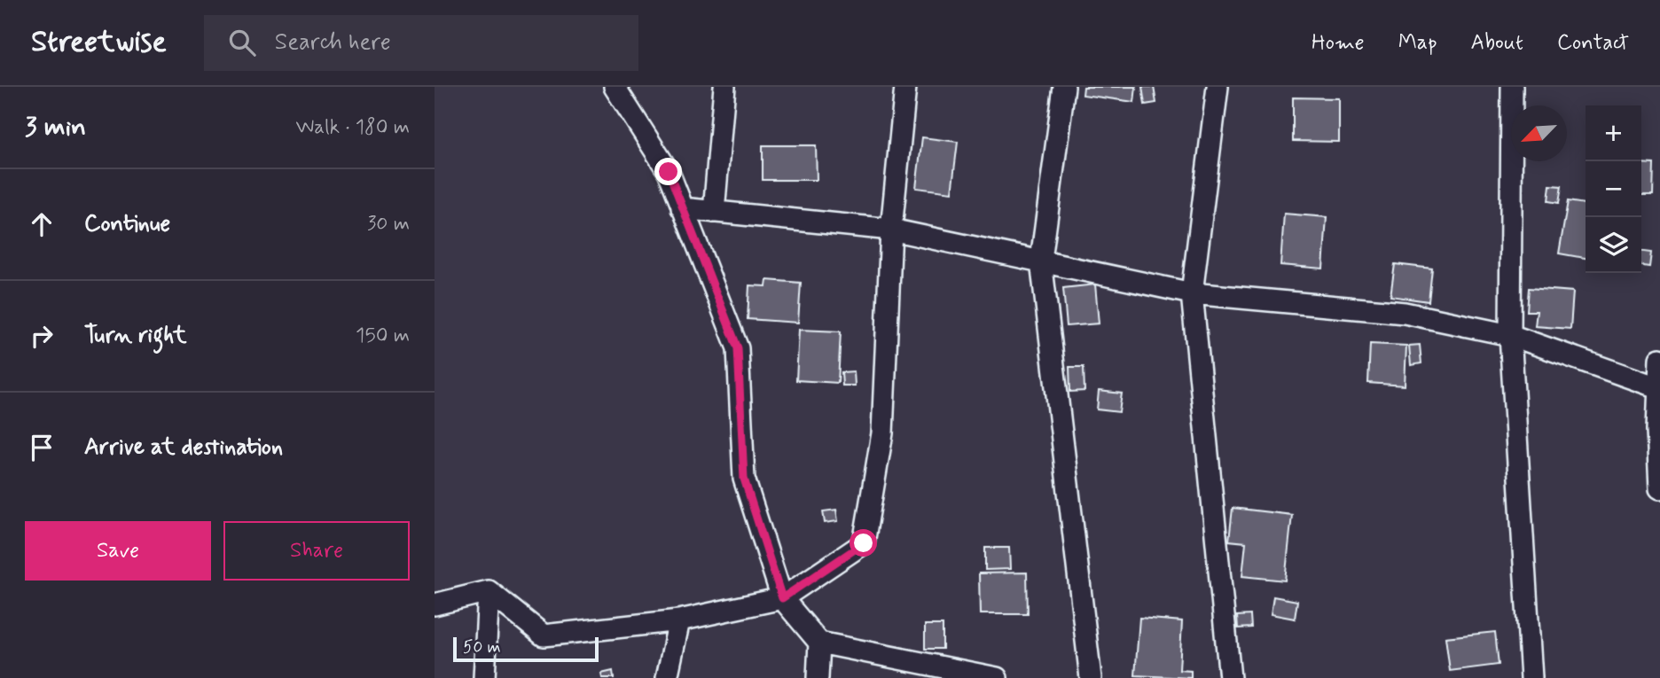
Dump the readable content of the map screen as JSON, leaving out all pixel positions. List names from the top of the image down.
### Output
{
  "scale_bar": "50 m",
  "north": "bottom left",
  "page": {
    "header": "Streetwise",
    "search": "Search here",
    "nav": [
      "Home",
      "Map",
      "About",
      "Contact"
    ],
    "heading": ["3 min", "Walk · 180 m"],
    "map_buttons": ["+", "−"],
    "list": [
      ["Continue", "30 m"],
      ["Turn right", "150 m"],
      "Arrive at destination"
    ],
    "buttons": ["Save", "Share"],
    "scale": "50 m"
  }
}
